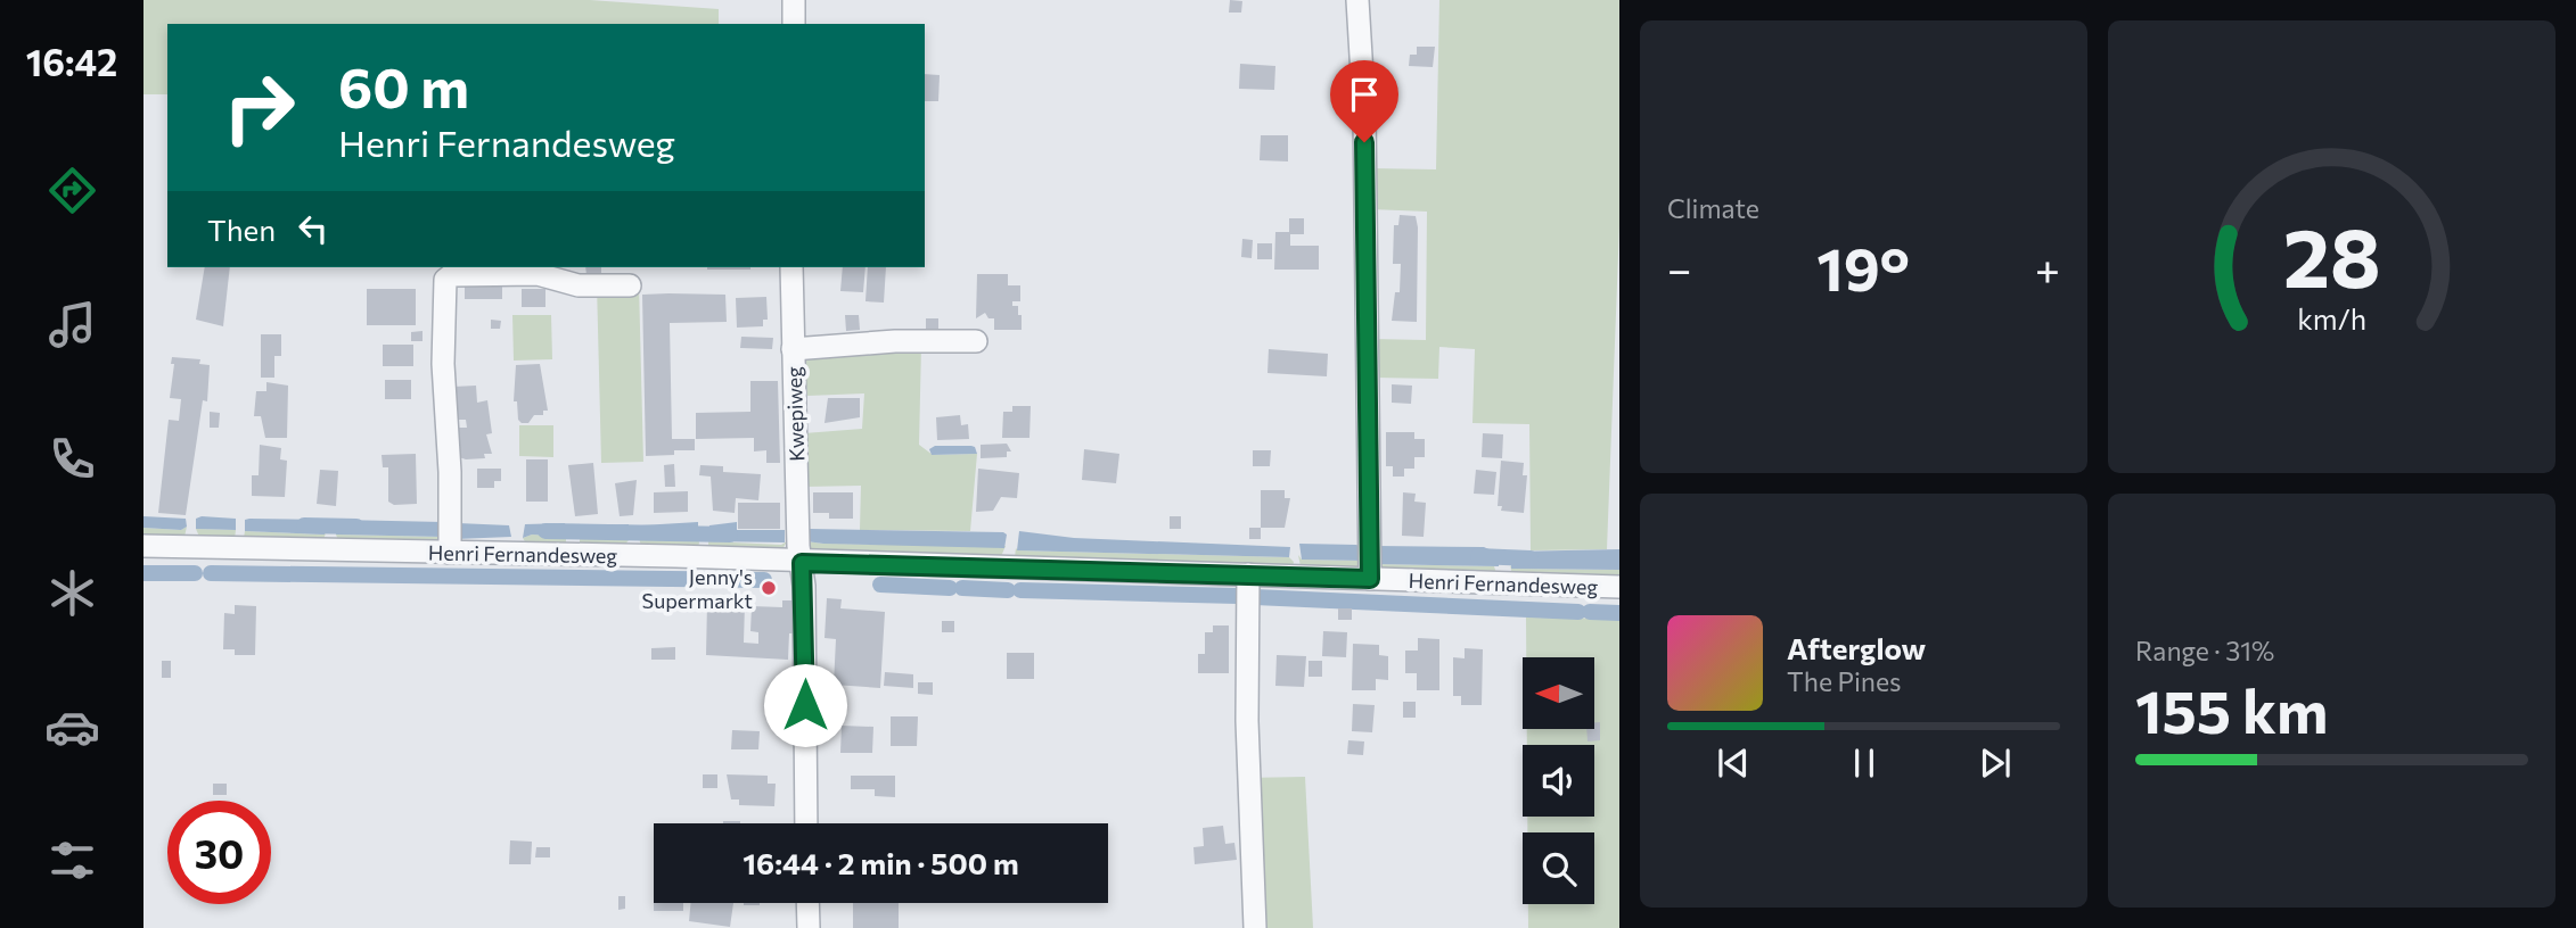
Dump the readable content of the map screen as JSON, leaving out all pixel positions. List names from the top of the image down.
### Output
{
  "streets": {
    "street": ["Kwepiweg", "Henri Fernandesweg"]
  },
  "crossings": [
    ["Kwepiweg", "Henri Fernandesweg"]
  ],
  "places": ["Jenny's Supermarkt"],
  "north": "left",
  "page": {
    "tabs": "16:42",
    "tile": [
      "Climate",
      ["Range · 31%", "155 km"]
    ],
    "turn": ["60 m", "Henri Fernandesweg"],
    "then": "Then",
    "heat": ["−", "19°", "+"],
    "song": ["Afterglow", "The Pines"],
    "limit": "30",
    "trip": "16:44 · 2 min · 500 m",
    "gauge": ["28", "km/h"]
  }
}
